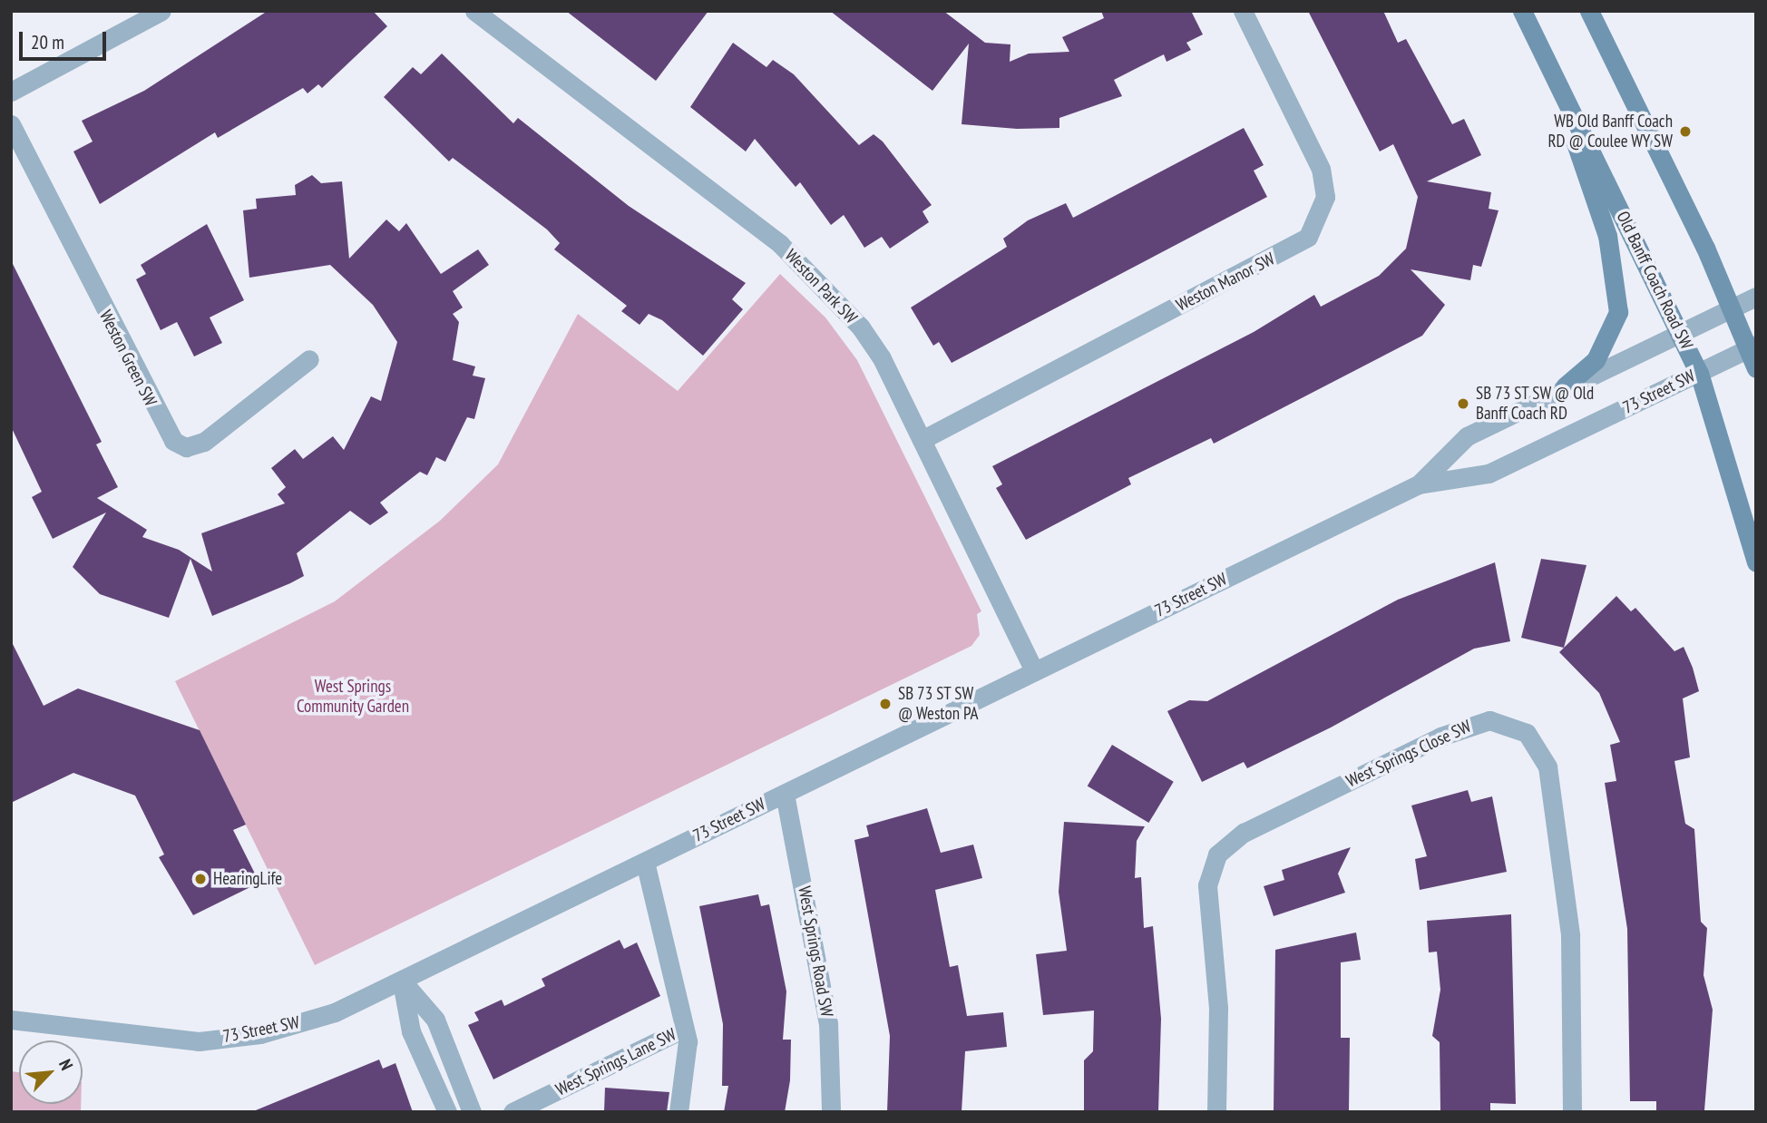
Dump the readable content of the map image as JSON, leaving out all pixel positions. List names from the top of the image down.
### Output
{
  "streets": {
    "main road": ["Old Banff Coach Road SW"],
    "street": [
      "Weston Manor SW",
      "Weston Park SW",
      "Weston Green SW",
      "73 Street SW",
      "West Springs Close SW",
      "West Springs Road SW",
      "West Springs Lane SW"
    ]
  },
  "crossings": [
    ["Old Banff Coach Road SW", "73 Street SW"],
    ["Weston Manor SW", "Weston Park SW"],
    ["Weston Park SW", "73 Street SW"],
    ["73 Street SW", "West Springs Road SW"],
    ["73 Street SW", "West Springs Lane SW"]
  ],
  "parks": ["West Springs Community Garden"],
  "places": [
    "WB Old Banff Coach RD @ Coulee WY SW",
    "SB 73 ST SW @ Old Banff Coach RD",
    "SB 73 ST SW @ Weston PA",
    "HearingLife"
  ],
  "scale_bar": "20 m",
  "north": "top right"
}
